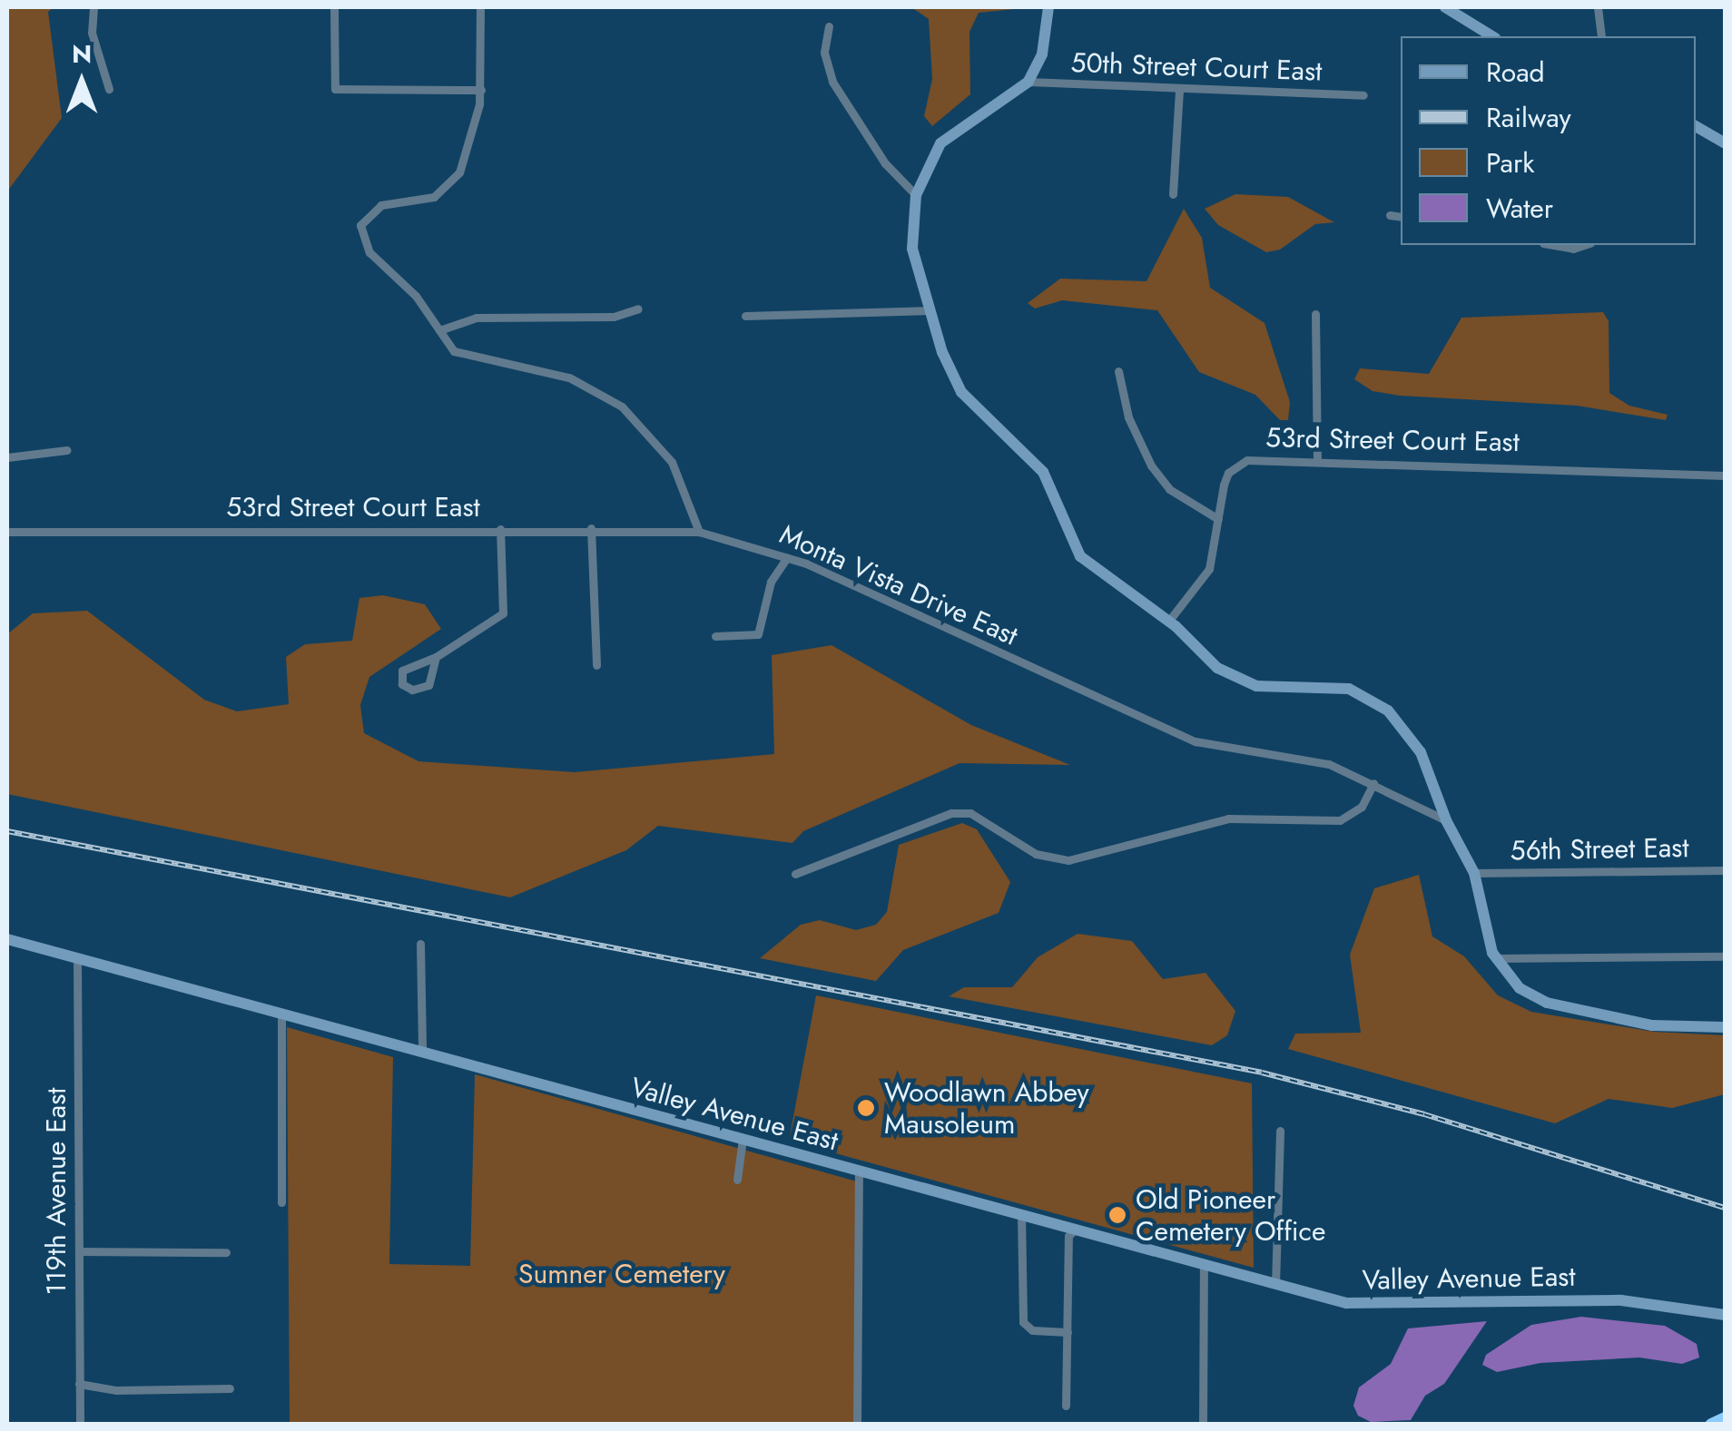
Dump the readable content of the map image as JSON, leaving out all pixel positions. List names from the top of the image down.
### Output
{
  "streets": {
    "main road": ["Valley Avenue East"],
    "street": [
      "50th Street Court East",
      "53rd Street Court East",
      "Monta Vista Drive East",
      "56th Street East",
      "119th Avenue East"
    ]
  },
  "crossings": [
    ["53rd Street Court East", "Monta Vista Drive East"],
    ["Valley Avenue East", "119th Avenue East"]
  ],
  "parks": ["Sumner Cemetery"],
  "places": ["Woodlawn Abbey Mausoleum", "Old Pioneer Cemetery Office"],
  "legend": [
    "Road",
    "Railway",
    "Park",
    "Water"
  ],
  "north": "top"
}
